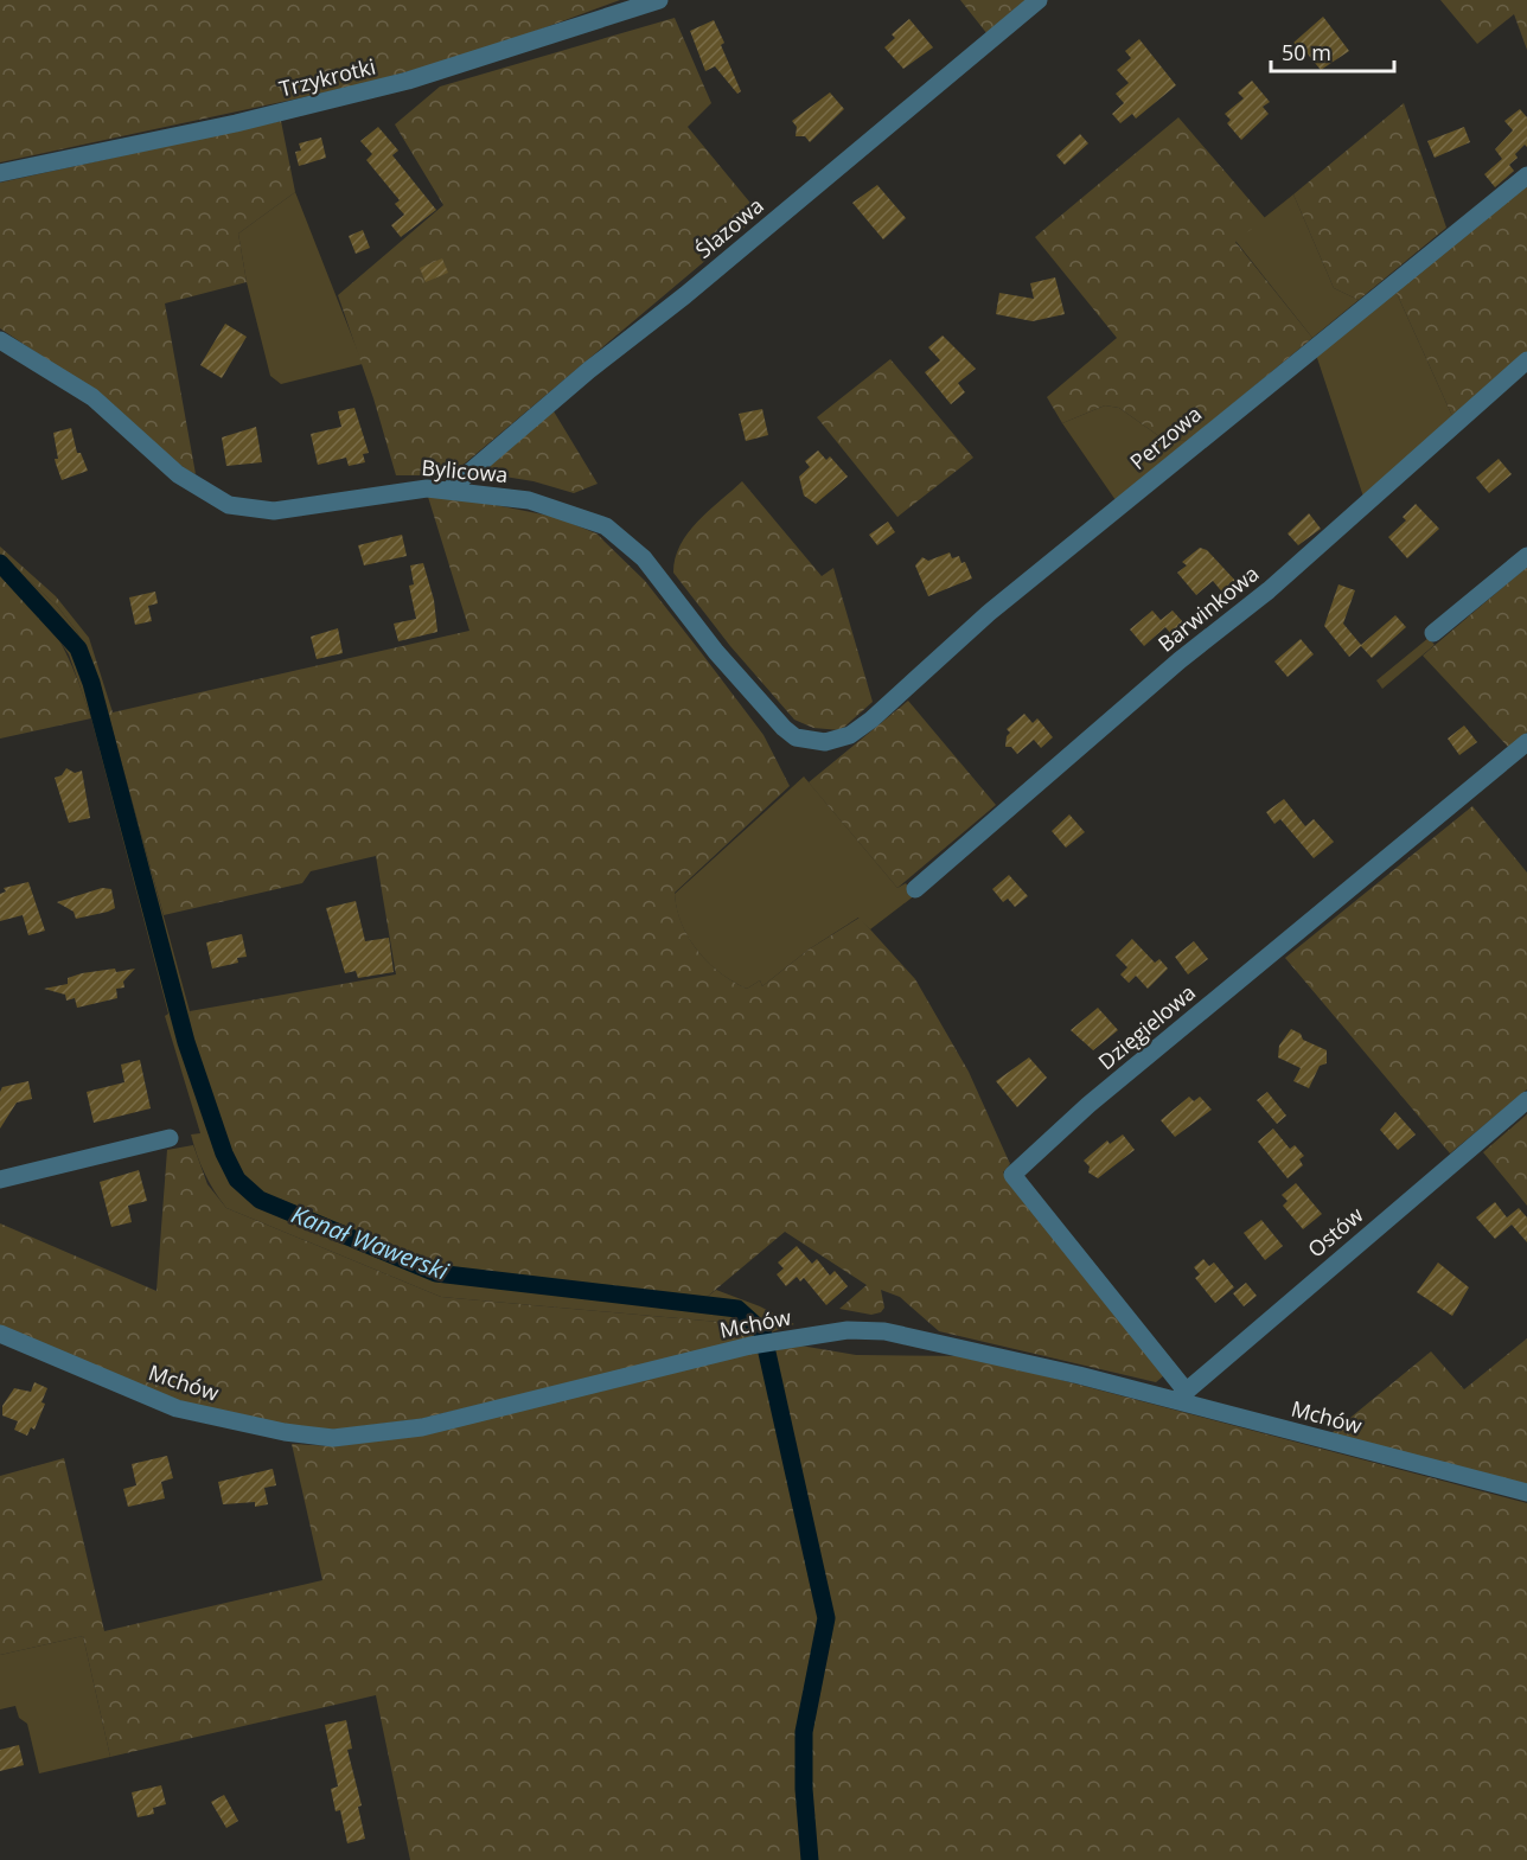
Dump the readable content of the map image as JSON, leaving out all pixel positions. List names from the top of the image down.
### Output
{
  "streets": {
    "street": [
      "Trzykrotki",
      "Ślazowa",
      "Perzowa",
      "Bylicowa",
      "Barwinkowa",
      "Dzięgielowa",
      "Ostów",
      "Mchów"
    ]
  },
  "crossings": [
    ["Ślazowa", "Bylicowa"],
    ["Perzowa", "Bylicowa"],
    ["Dzięgielowa", "Ostów"],
    ["Dzięgielowa", "Mchów"],
    ["Ostów", "Mchów"]
  ],
  "water": ["Kanał Wawerski"],
  "scale_bar": "50 m"
}
